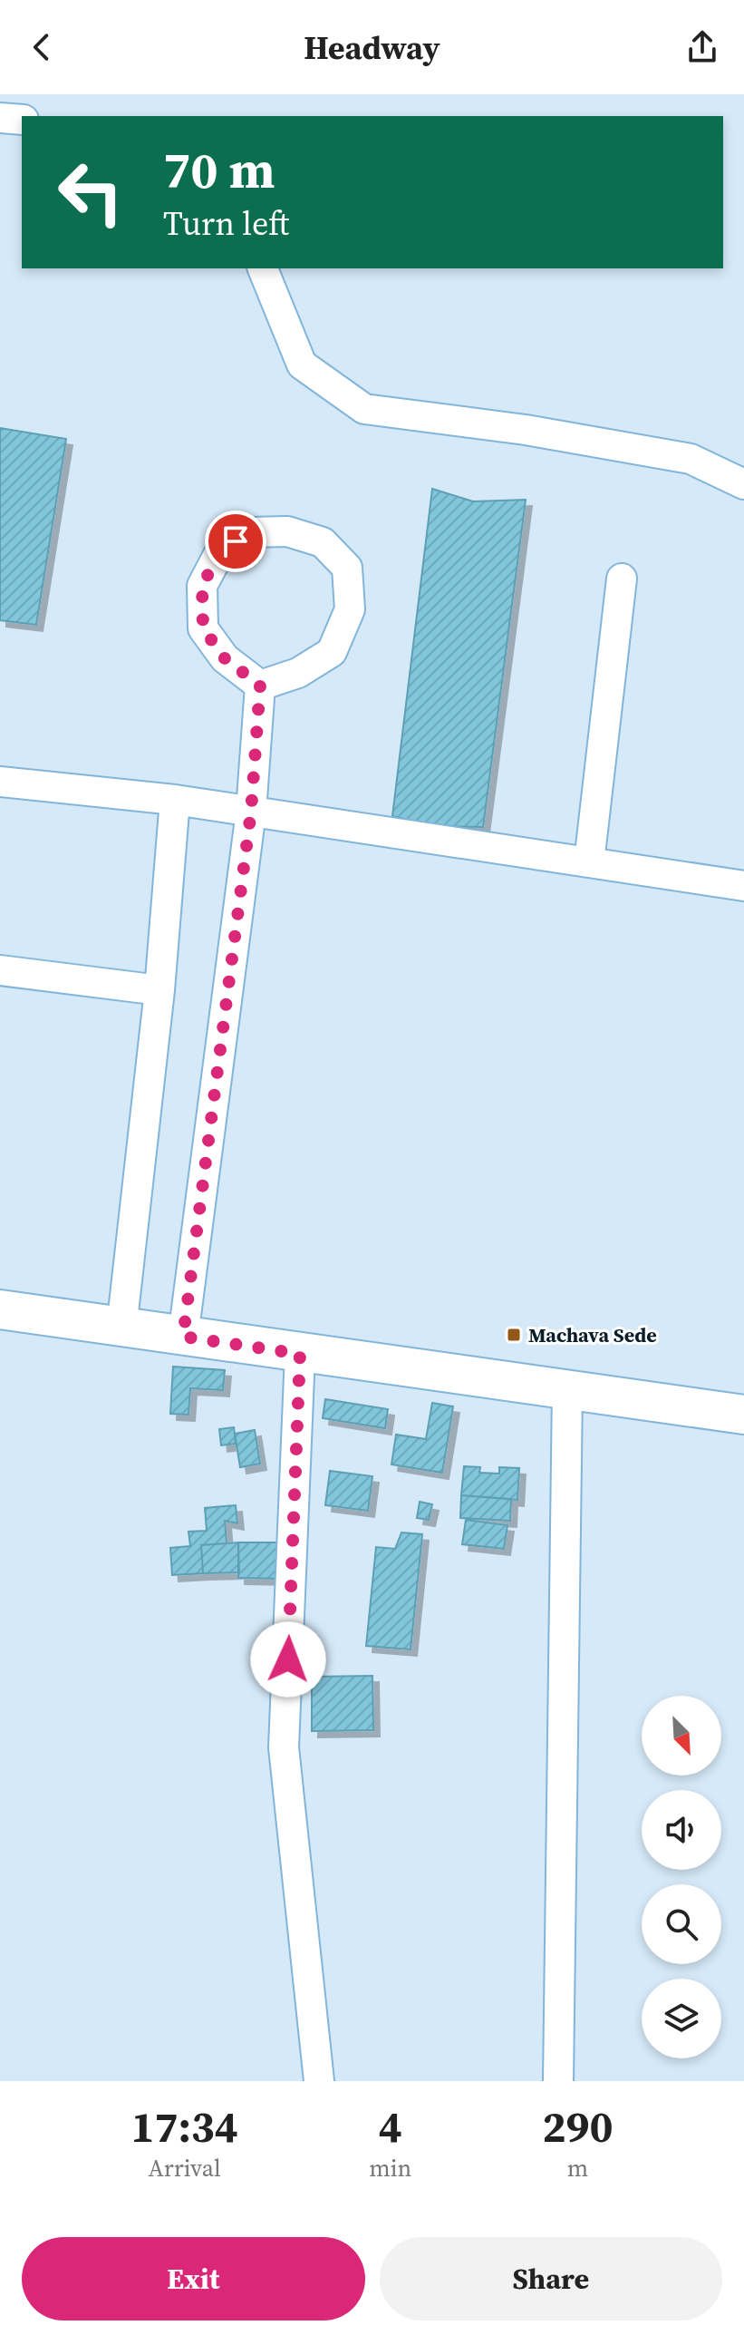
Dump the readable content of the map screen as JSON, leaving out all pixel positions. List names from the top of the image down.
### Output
{
  "places": {
    "transit": ["Machava Sede"]
  },
  "north": "bottom right",
  "page": {
    "header": "Headway",
    "turn": ["70 m", "Turn left"],
    "eta": [
      "17:34",
      "Arrival",
      "4",
      "min",
      "290",
      "m"
    ],
    "buttons": ["Exit", "Share"]
  }
}
